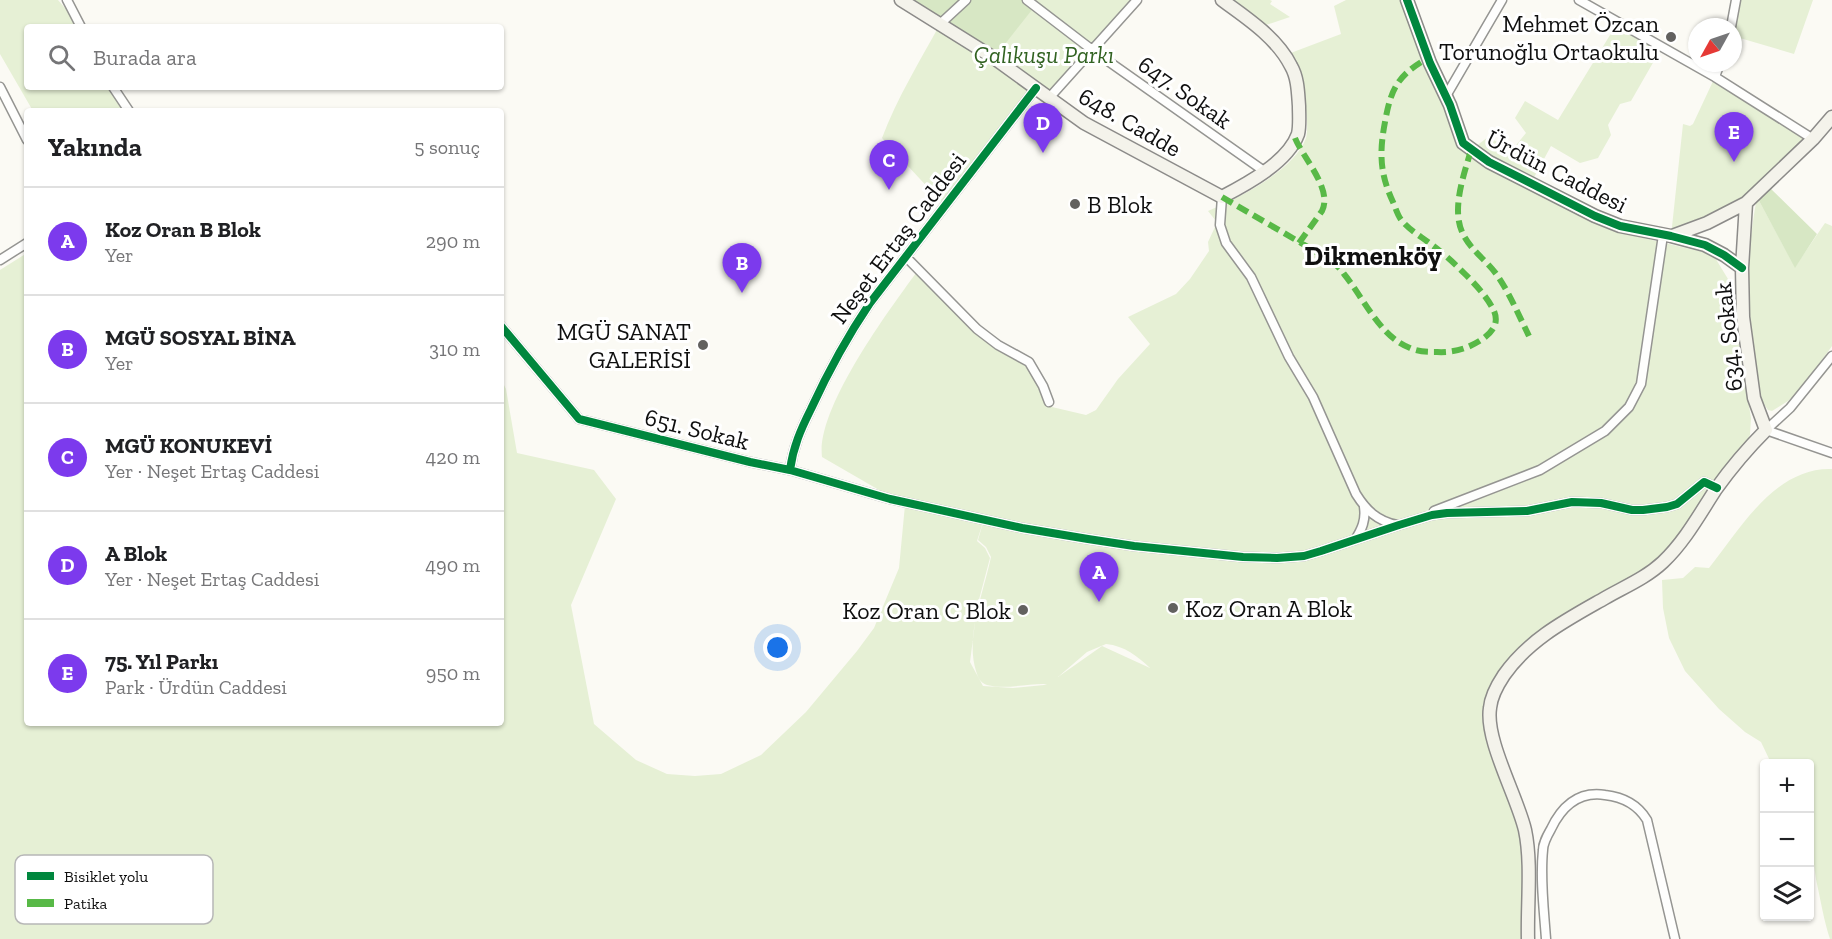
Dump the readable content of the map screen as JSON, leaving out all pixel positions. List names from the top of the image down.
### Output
{
  "streets": {
    "street": [
      "647. Sokak",
      "648. Cadde",
      "Ürdün Caddesi",
      "Neşet Ertaş Caddesi",
      "634. Sokak",
      "651. Sokak"
    ]
  },
  "crossings": [
    ["648. Cadde", "Neşet Ertaş Caddesi"],
    ["Ürdün Caddesi", "634. Sokak"],
    ["Neşet Ertaş Caddesi", "651. Sokak"]
  ],
  "districts": ["Dikmenköy"],
  "parks": ["Çalıkuşu Parkı"],
  "places": [
    "Mehmet Özcan Torunoğlu Ortaokulu",
    "B Blok",
    "MGÜ SANAT GALERİSİ",
    "Koz Oran A Blok",
    "Koz Oran C Blok"
  ],
  "legend": ["Bisiklet yolu", "Patika"],
  "north": "bottom left",
  "page": {
    "search": "Burada ara",
    "pins": [
      "D",
      "E",
      "C",
      "B",
      "A"
    ],
    "heading": ["Yakında", "5 sonuç"],
    "list": [
      {
        "mark": "A",
        "name": "Koz Oran B Blok",
        "note": "Yer",
        "value": "290 m"
      },
      {
        "mark": "B",
        "name": "MGÜ SOSYAL BİNA",
        "note": "Yer",
        "value": "310 m"
      },
      {
        "mark": "C",
        "name": "MGÜ KONUKEVİ",
        "note": "Yer · Neşet Ertaş Caddesi",
        "value": "420 m"
      },
      {
        "mark": "D",
        "name": "A Blok",
        "note": "Yer · Neşet Ertaş Caddesi",
        "value": "490 m"
      },
      {
        "mark": "E",
        "name": "75. Yıl Parkı",
        "note": "Park · Ürdün Caddesi",
        "value": "950 m"
      }
    ],
    "map_buttons": ["+", "−"]
  }
}
